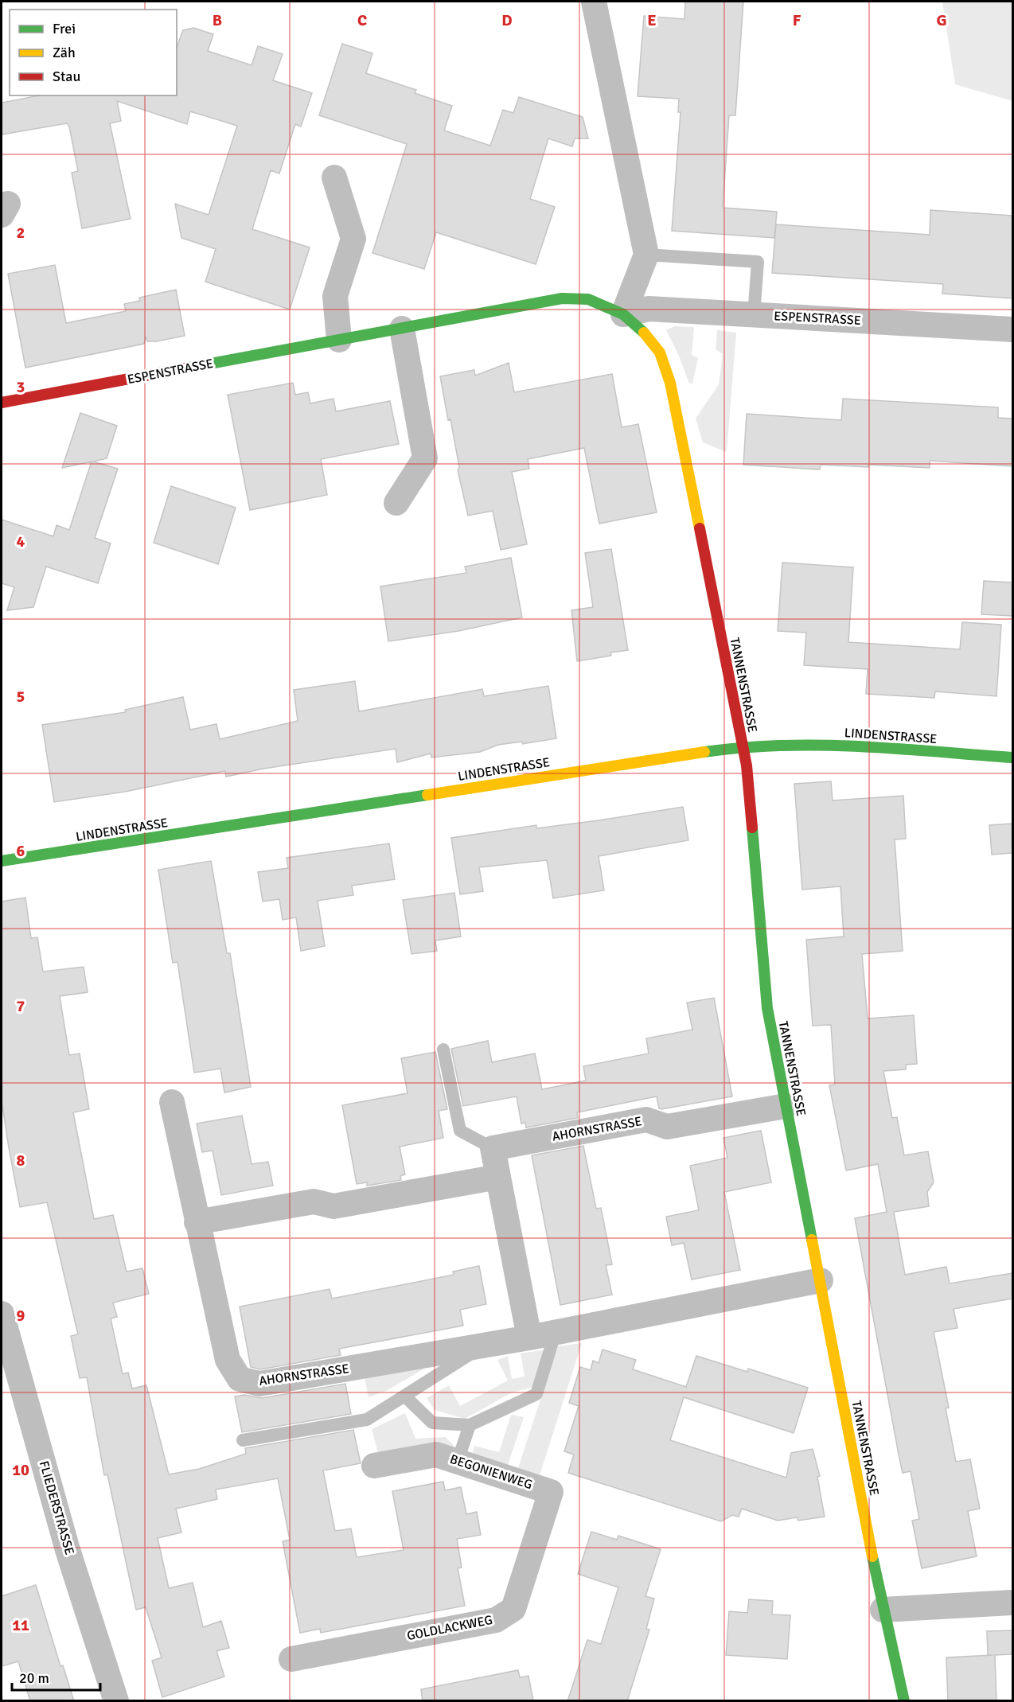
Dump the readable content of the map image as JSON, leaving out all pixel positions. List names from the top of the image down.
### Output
{
  "streets": {
    "street": [
      "ESPENSTRASSE",
      "TANNENSTRASSE",
      "LINDENSTRASSE",
      "AHORNSTRASSE",
      "BEGONIENWEG",
      "FLIEDERSTRASSE",
      "GOLDLACKWEG"
    ]
  },
  "crossings": [
    ["ESPENSTRASSE", "TANNENSTRASSE"],
    ["TANNENSTRASSE", "LINDENSTRASSE"],
    ["TANNENSTRASSE", "AHORNSTRASSE"],
    ["BEGONIENWEG", "GOLDLACKWEG"]
  ],
  "legend": ["Frei", "Zäh", "Stau"],
  "scale_bar": "20 m",
  "grid": {
    "columns": [
      "B",
      "C",
      "D",
      "E",
      "F",
      "G"
    ],
    "rows": [
      "2",
      "3",
      "4",
      "5",
      "6",
      "7",
      "8",
      "9",
      "10",
      "11"
    ]
  }
}
